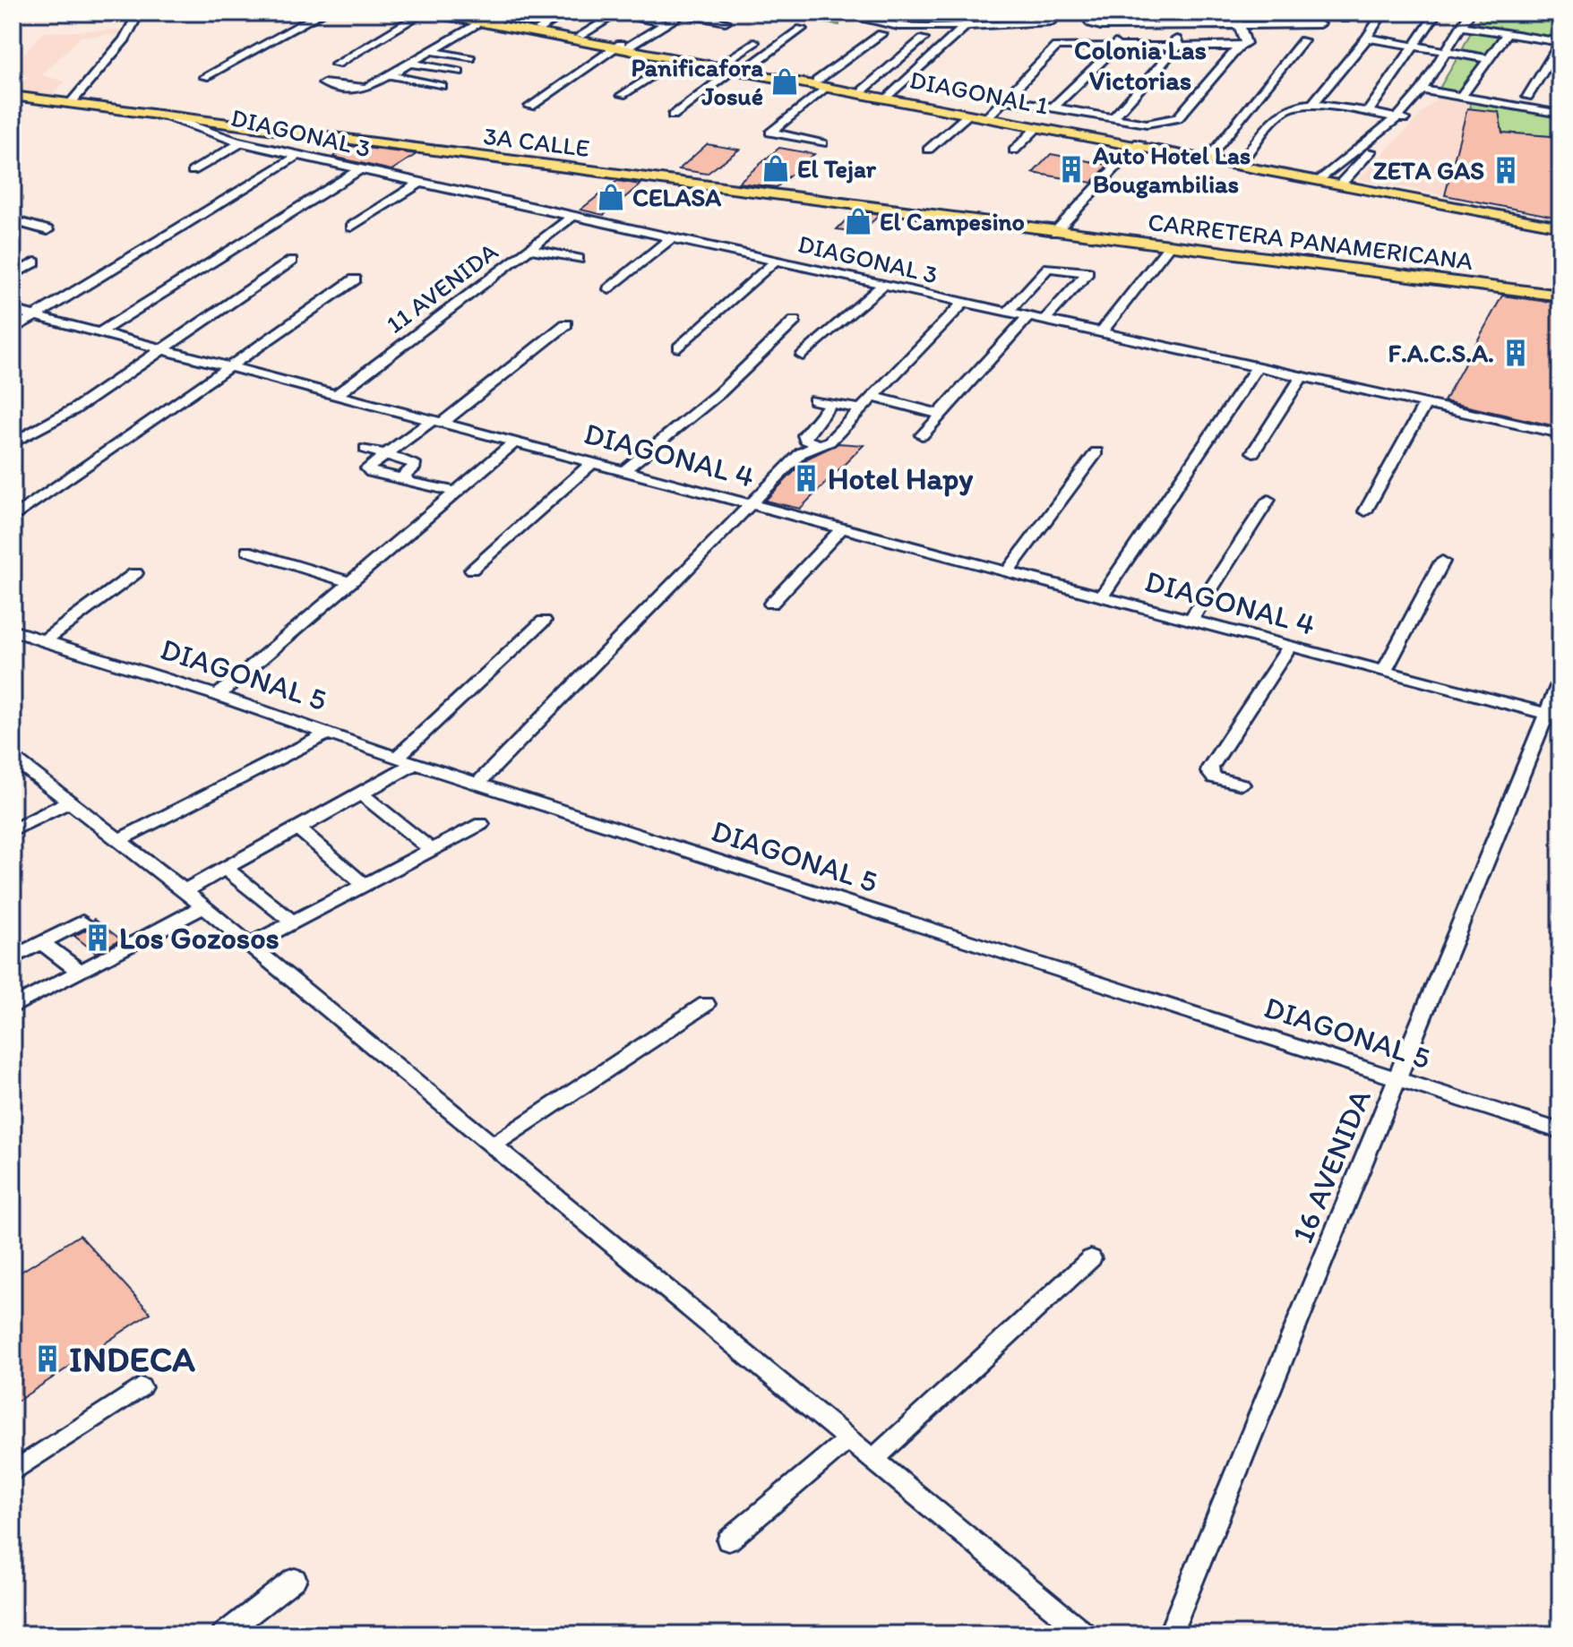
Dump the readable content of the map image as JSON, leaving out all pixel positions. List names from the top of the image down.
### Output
{
  "streets": {
    "main road": ["DIAGONAL 1", "3A CALLE", "CARRETERA PANAMERICANA"],
    "street": [
      "DIAGONAL 3",
      "11 AVENIDA",
      "DIAGONAL 4",
      "DIAGONAL 5",
      "16 AVENIDA"
    ]
  },
  "crossings": [
    ["DIAGONAL 3", "3A CALLE"],
    ["DIAGONAL 3", "11 AVENIDA"],
    ["3A CALLE", "CARRETERA PANAMERICANA"],
    ["11 AVENIDA", "DIAGONAL 4"],
    ["DIAGONAL 4", "16 AVENIDA"],
    ["DIAGONAL 5", "16 AVENIDA"]
  ],
  "districts": ["Colonia Las Victorias"],
  "places": {
    "shop": [
      "Panificafora Josué",
      "El Tejar",
      "CELASA",
      "El Campesino"
    ],
    "building": [
      "Auto Hotel Las Bougambilias",
      "ZETA GAS",
      "F.A.C.S.A.",
      "Hotel Hapy",
      "Los Gozosos",
      "INDECA"
    ]
  }
}
